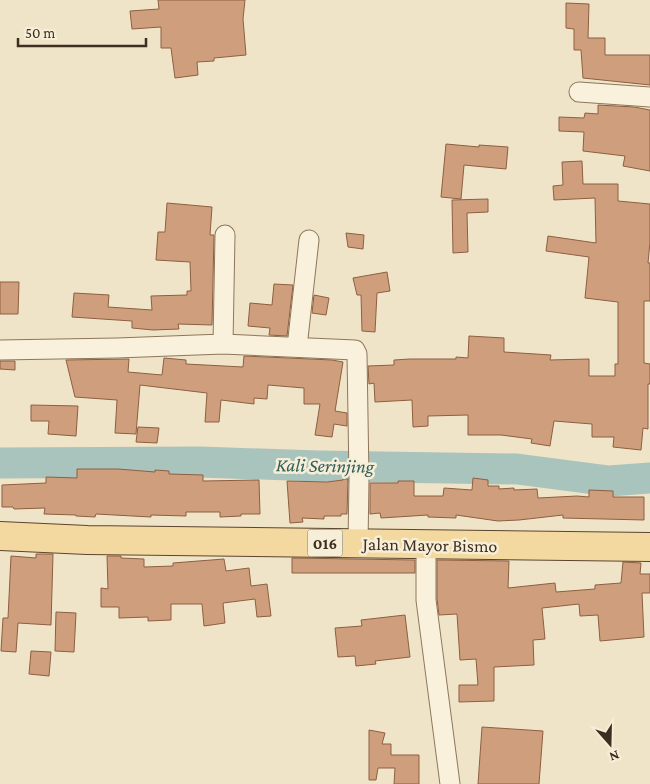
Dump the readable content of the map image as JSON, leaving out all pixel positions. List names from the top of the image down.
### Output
{
  "streets": {
    "main road": ["016", "Jalan Mayor Bismo"]
  },
  "water": ["Kali Serinjing"],
  "scale_bar": "50 m",
  "north": "bottom"
}
